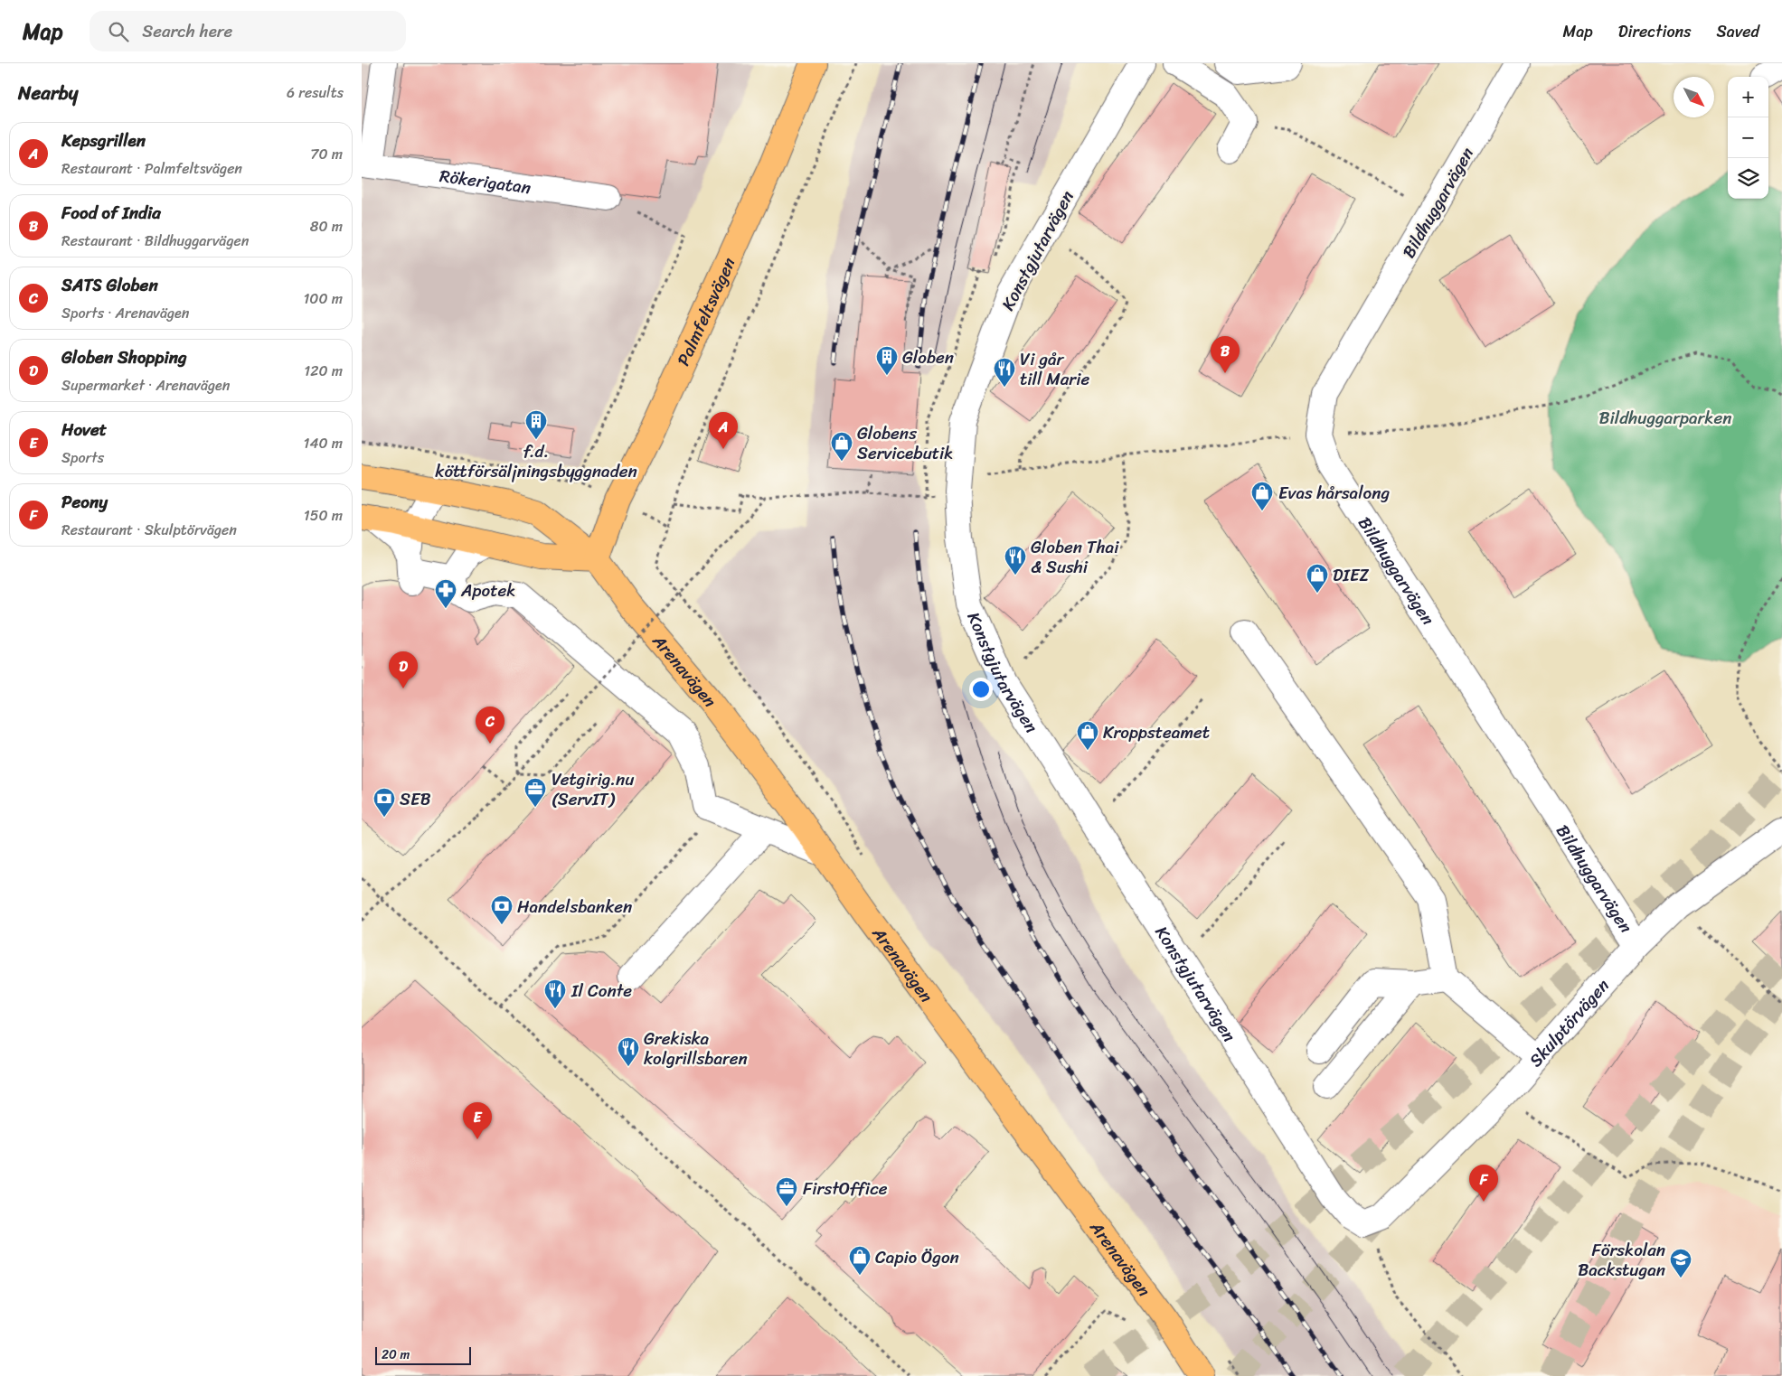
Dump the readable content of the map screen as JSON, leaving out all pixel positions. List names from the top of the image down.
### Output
{
  "streets": {
    "main road": ["Palmfeltsvägen", "Arenavägen"],
    "street": [
      "Rökerigatan",
      "Bildhuggarvägen",
      "Konstgjutarvägen",
      "Skulptörvägen"
    ]
  },
  "crossings": [
    ["Bildhuggarvägen", "Skulptörvägen"],
    ["Konstgjutarvägen", "Skulptörvägen"],
    ["Palmfeltsvägen", "Arenavägen"]
  ],
  "parks": ["Bildhuggarparken"],
  "places": {
    "building": ["Globen", "f.d. köttförsäljningsbyggnaden"],
    "restaurant": [
      "Vi går till Marie",
      "Globen Thai & Sushi",
      "Il Conte",
      "Grekiska kolgrillsbaren"
    ],
    "shop": [
      "Globens Servicebutik",
      "Evas hårsalong",
      "DIEZ",
      "Kroppsteamet",
      "Capio Ögon"
    ],
    "pharmacy": ["Apotek"],
    "office": ["Vetgirig.nu (ServIT)", "FirstOffice"],
    "bank": ["SEB", "Handelsbanken"],
    "school or university": ["Förskolan Backstugan"]
  },
  "scale_bar": "20 m",
  "north": "bottom right",
  "page": {
    "header": "Map",
    "search": "Search here",
    "nav": ["Map", "Directions", "Saved"],
    "heading": ["Nearby", "6 results"],
    "map_buttons": ["+", "−"],
    "list": [
      {
        "mark": "A",
        "name": "Kepsgrillen",
        "note": "Restaurant · Palmfeltsvägen",
        "value": "70 m"
      },
      {
        "mark": "B",
        "name": "Food of India",
        "note": "Restaurant · Bildhuggarvägen",
        "value": "80 m"
      },
      {
        "mark": "C",
        "name": "SATS Globen",
        "note": "Sports · Arenavägen",
        "value": "100 m"
      },
      {
        "mark": "D",
        "name": "Globen Shopping",
        "note": "Supermarket · Arenavägen",
        "value": "120 m"
      },
      {
        "mark": "E",
        "name": "Hovet",
        "note": "Sports",
        "value": "140 m"
      },
      {
        "mark": "F",
        "name": "Peony",
        "note": "Restaurant · Skulptörvägen",
        "value": "150 m"
      }
    ],
    "pins": [
      "B",
      "A",
      "D",
      "C",
      "E",
      "F"
    ],
    "scale": "20 m"
  }
}
